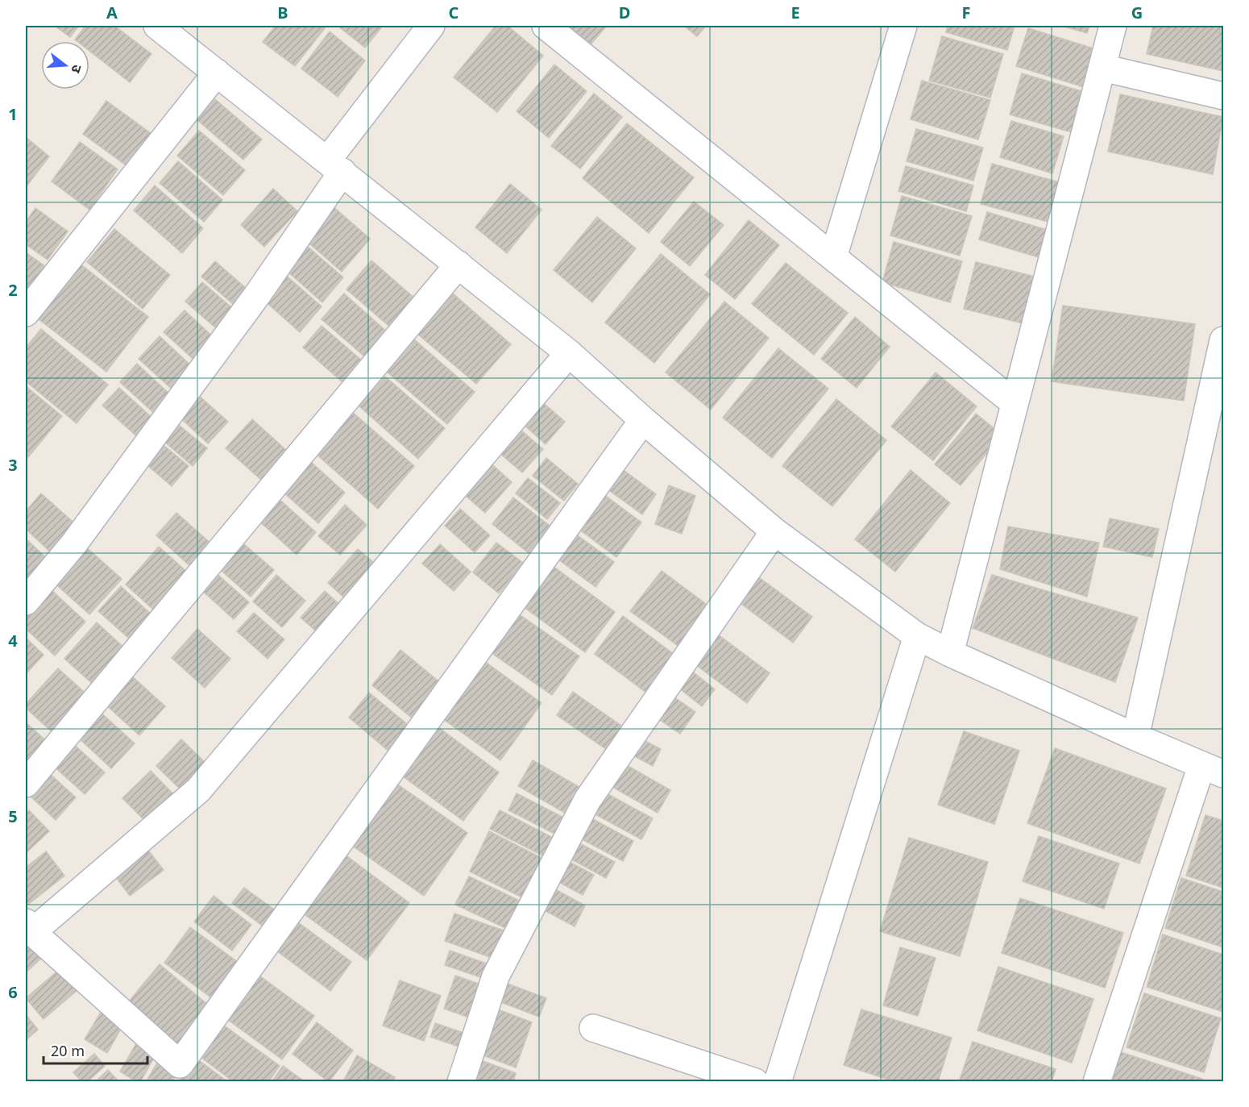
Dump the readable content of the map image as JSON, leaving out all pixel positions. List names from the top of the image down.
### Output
{
  "scale_bar": "20 m",
  "north": "right",
  "grid": {
    "columns": [
      "A",
      "B",
      "C",
      "D",
      "E",
      "F",
      "G"
    ],
    "rows": [
      "1",
      "2",
      "3",
      "4",
      "5",
      "6"
    ]
  }
}
